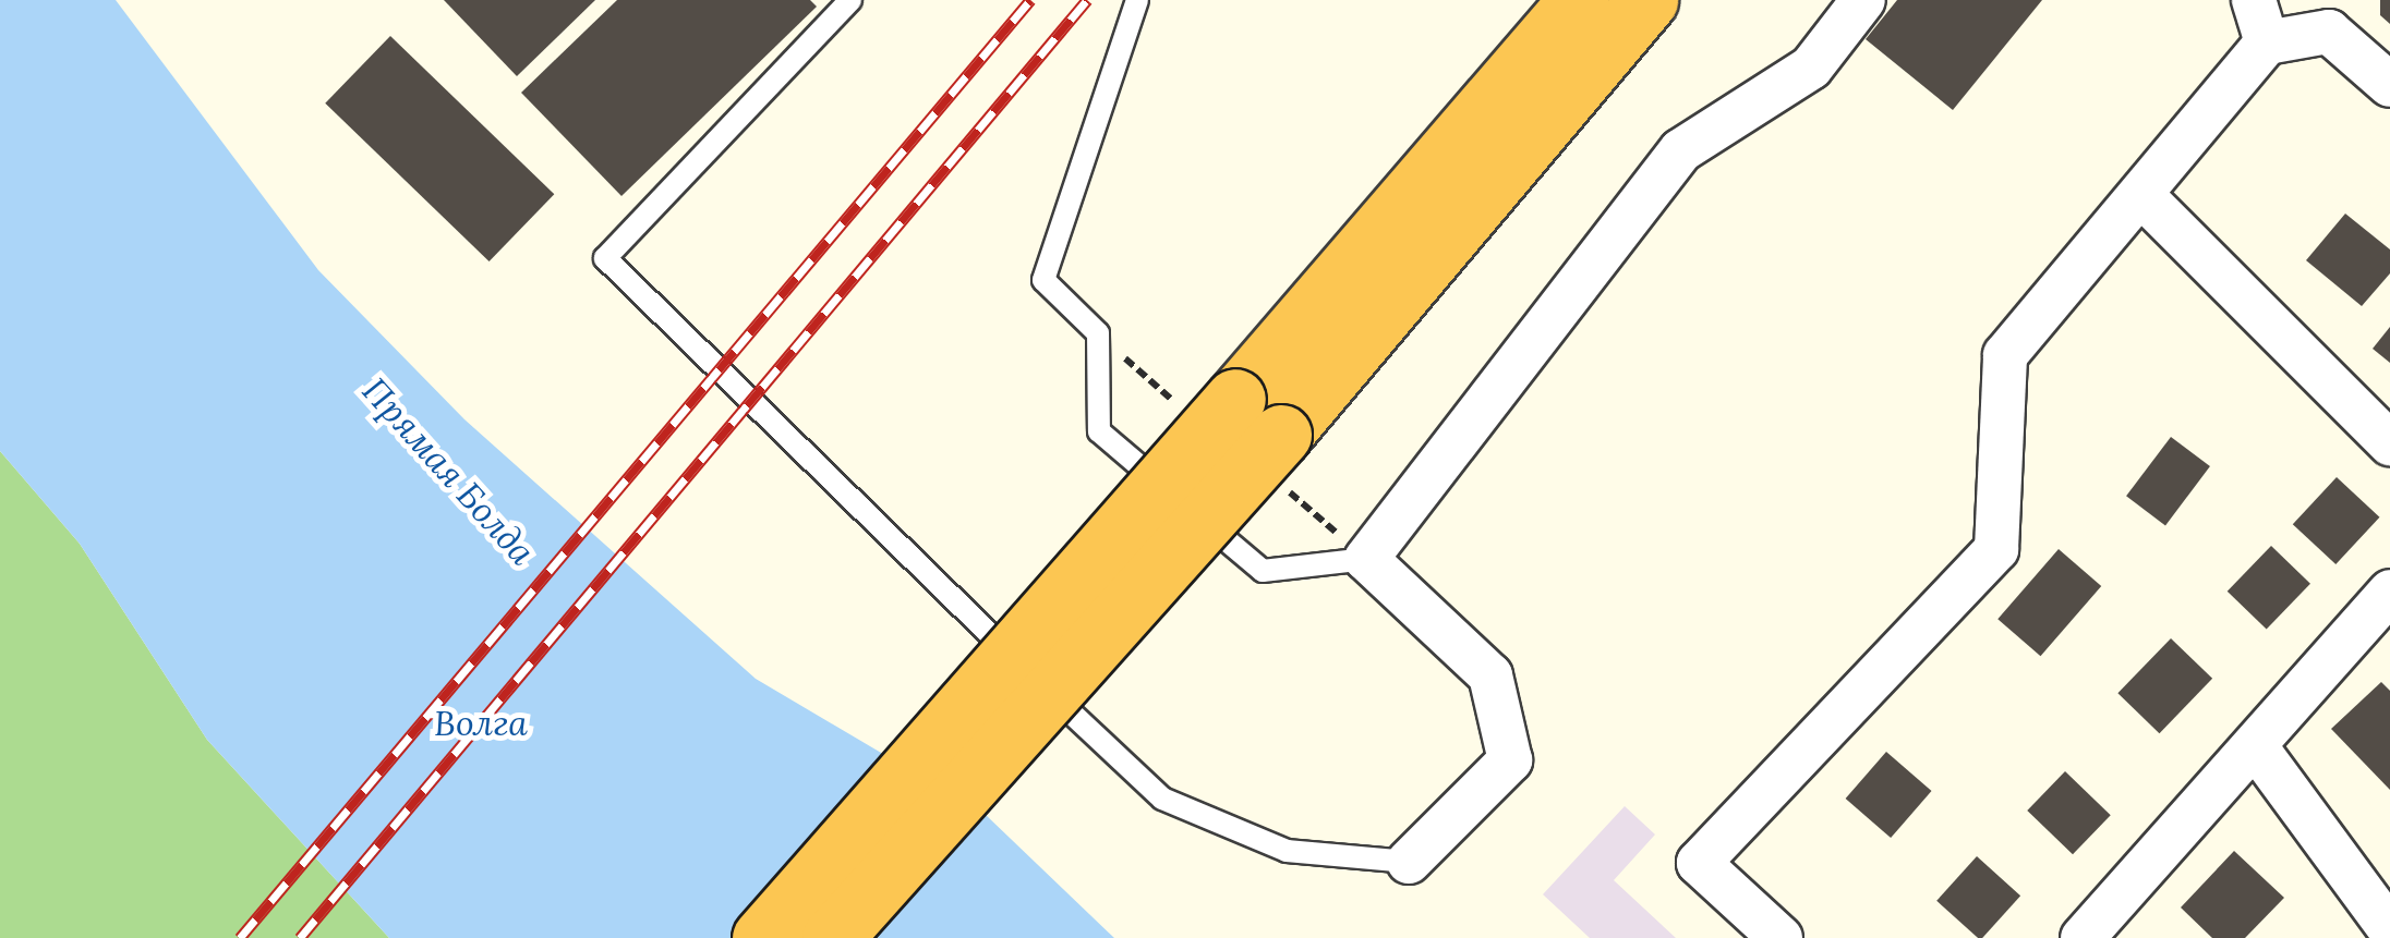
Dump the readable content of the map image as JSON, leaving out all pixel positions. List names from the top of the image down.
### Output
{
  "water": ["Прямая Болда", "Волга"]
}
